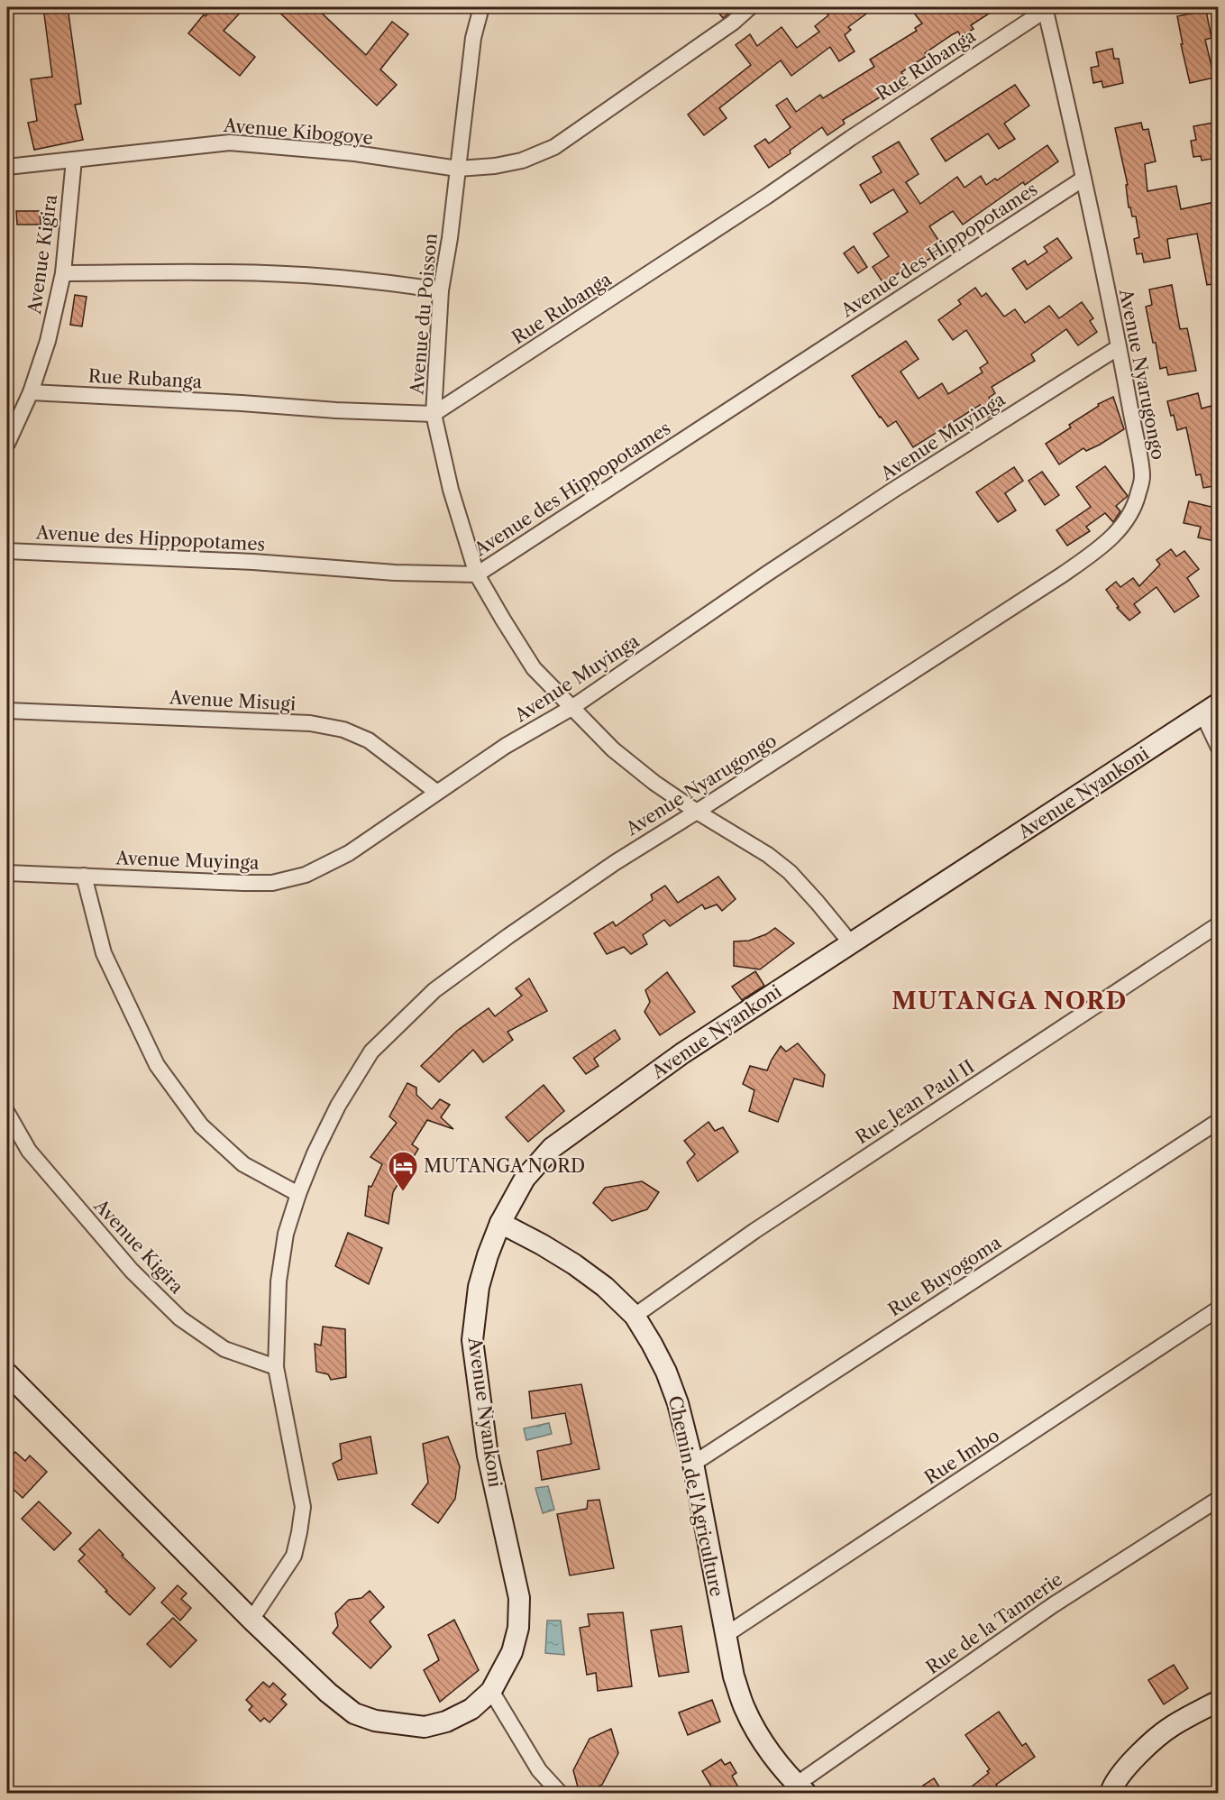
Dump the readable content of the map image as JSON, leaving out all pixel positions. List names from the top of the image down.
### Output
{
  "streets": {
    "street": [
      "Rue Rubanga",
      "Avenue Kibogoye",
      "Avenue des Hippopotames",
      "Avenue Kigira",
      "Avenue du Poisson",
      "Avenue Nyarugongo",
      "Avenue Muyinga",
      "Avenue Misugi",
      "Avenue Nyankoni",
      "Rue Jean Paul II",
      "Rue Buyogoma",
      "Rue Imbo",
      "Chemin de l'Agriculture",
      "Rue de la Tannerie"
    ]
  },
  "crossings": [
    ["Rue Rubanga", "Avenue Kigira"],
    ["Rue Rubanga", "Avenue du Poisson"],
    ["Rue Rubanga", "Avenue Nyarugongo"],
    ["Avenue Kibogoye", "Avenue Kigira"],
    ["Avenue Kibogoye", "Avenue du Poisson"],
    ["Avenue des Hippopotames", "Avenue du Poisson"],
    ["Avenue des Hippopotames", "Avenue Nyarugongo"],
    ["Avenue Kigira", "Avenue Nyarugongo"],
    ["Avenue du Poisson", "Avenue Nyarugongo"],
    ["Avenue du Poisson", "Avenue Muyinga"],
    ["Avenue du Poisson", "Avenue Nyankoni"],
    ["Avenue Nyarugongo", "Avenue Muyinga"],
    ["Avenue Nyarugongo", "Avenue Nyankoni"],
    ["Avenue Muyinga", "Avenue Misugi"],
    ["Avenue Nyankoni", "Chemin de l'Agriculture"],
    ["Rue Jean Paul II", "Chemin de l'Agriculture"],
    ["Rue Buyogoma", "Chemin de l'Agriculture"],
    ["Rue Imbo", "Chemin de l'Agriculture"],
    ["Chemin de l'Agriculture", "Rue de la Tannerie"]
  ],
  "districts": ["MUTANGA NORD"],
  "places": {
    "hotel": ["MUTANGA NORD"]
  }
}
